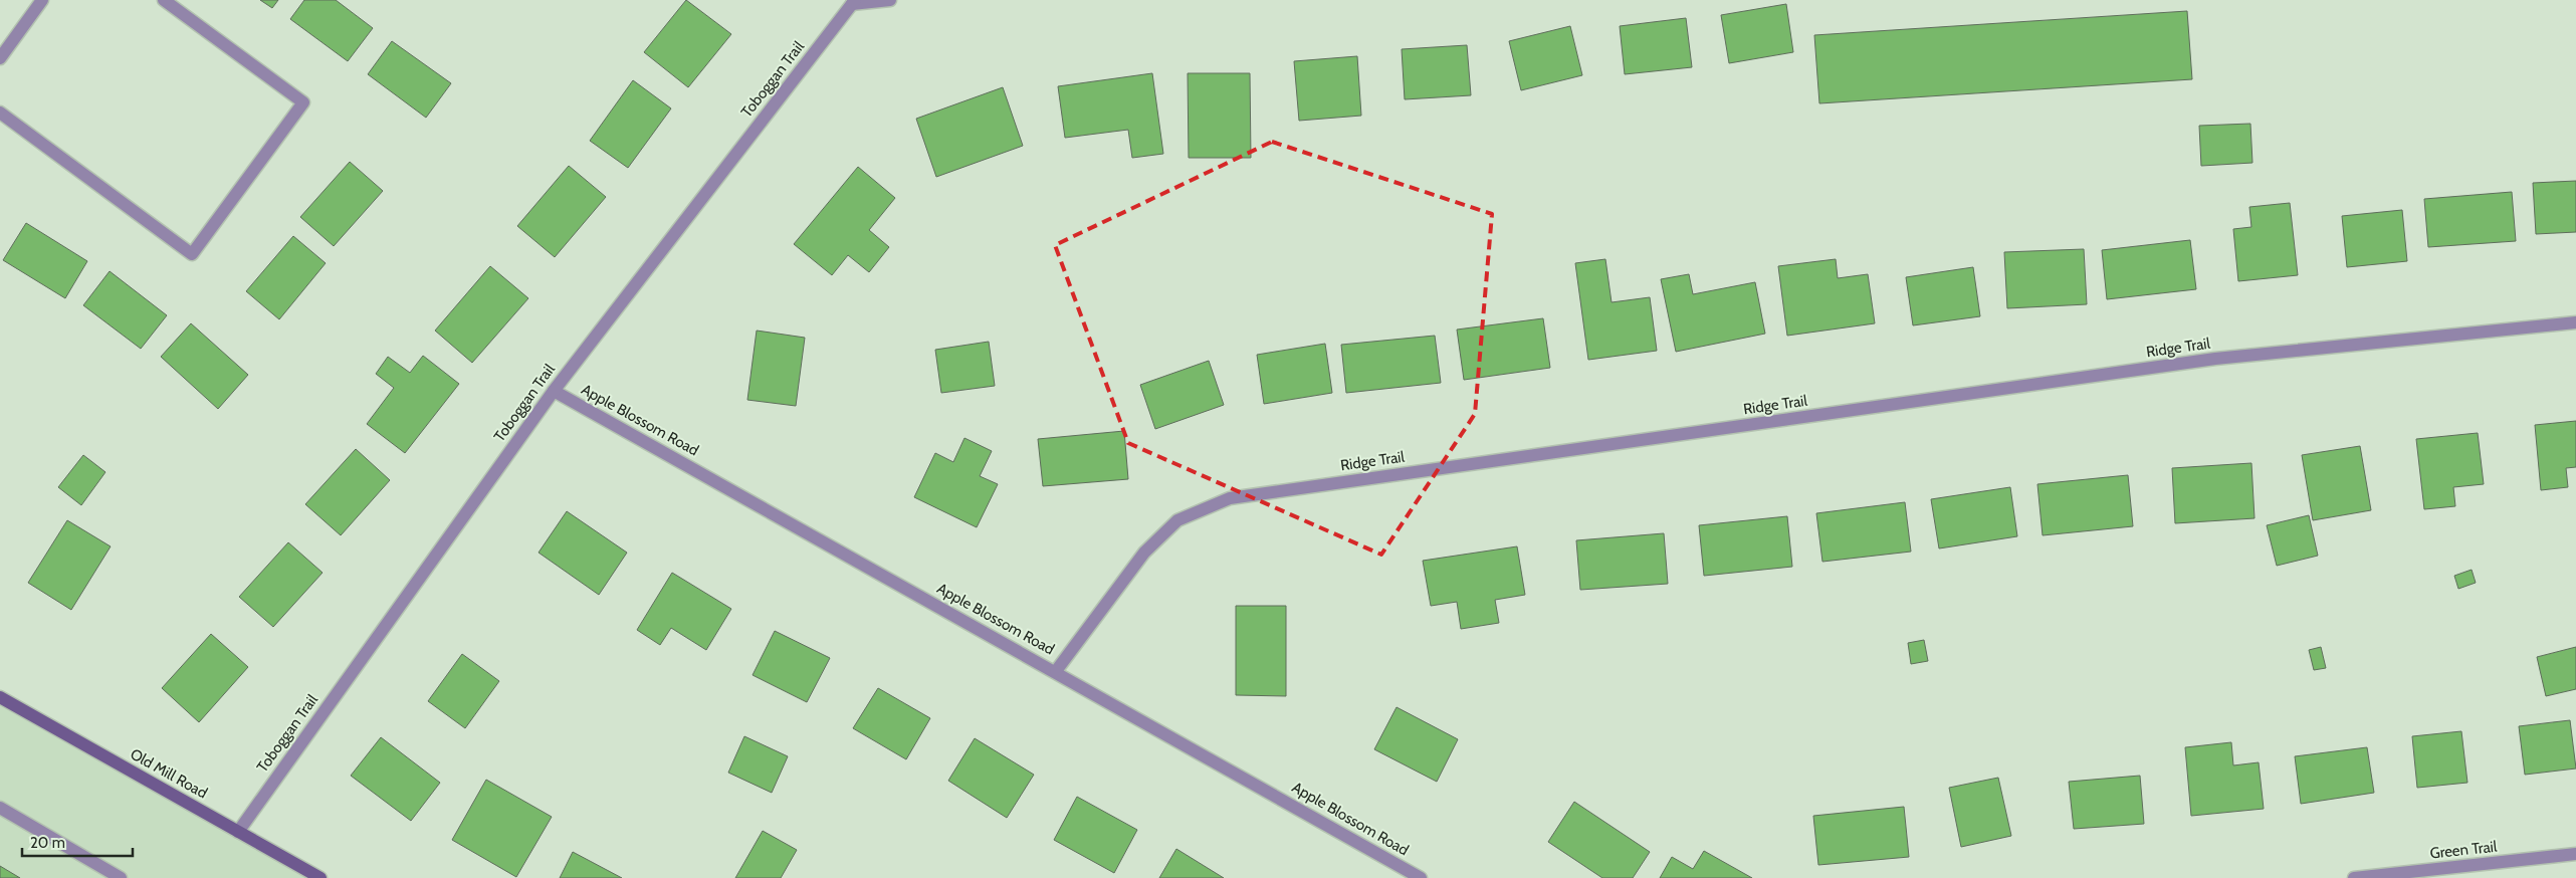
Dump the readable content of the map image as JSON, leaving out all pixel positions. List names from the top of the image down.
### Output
{
  "streets": {
    "street": [
      "Toboggan Trail",
      "Ridge Trail",
      "Apple Blossom Road",
      "Old Mill Road",
      "Green Trail"
    ]
  },
  "crossings": [
    ["Toboggan Trail", "Apple Blossom Road"],
    ["Toboggan Trail", "Old Mill Road"],
    ["Ridge Trail", "Apple Blossom Road"]
  ],
  "scale_bar": "20 m"
}
